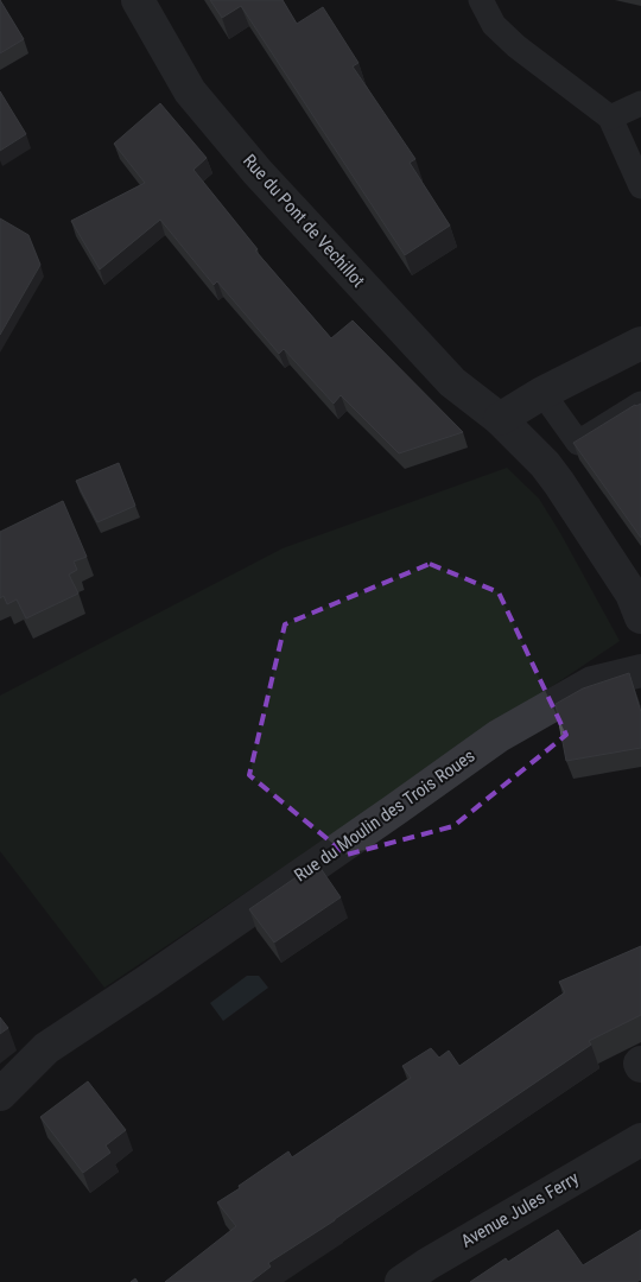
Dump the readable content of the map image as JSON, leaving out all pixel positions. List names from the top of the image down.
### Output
{
  "streets": {
    "street": ["Rue du Pont de Vechillot", "Rue du Moulin des Trois Roues", "Avenue Jules Ferry"]
  }
}
